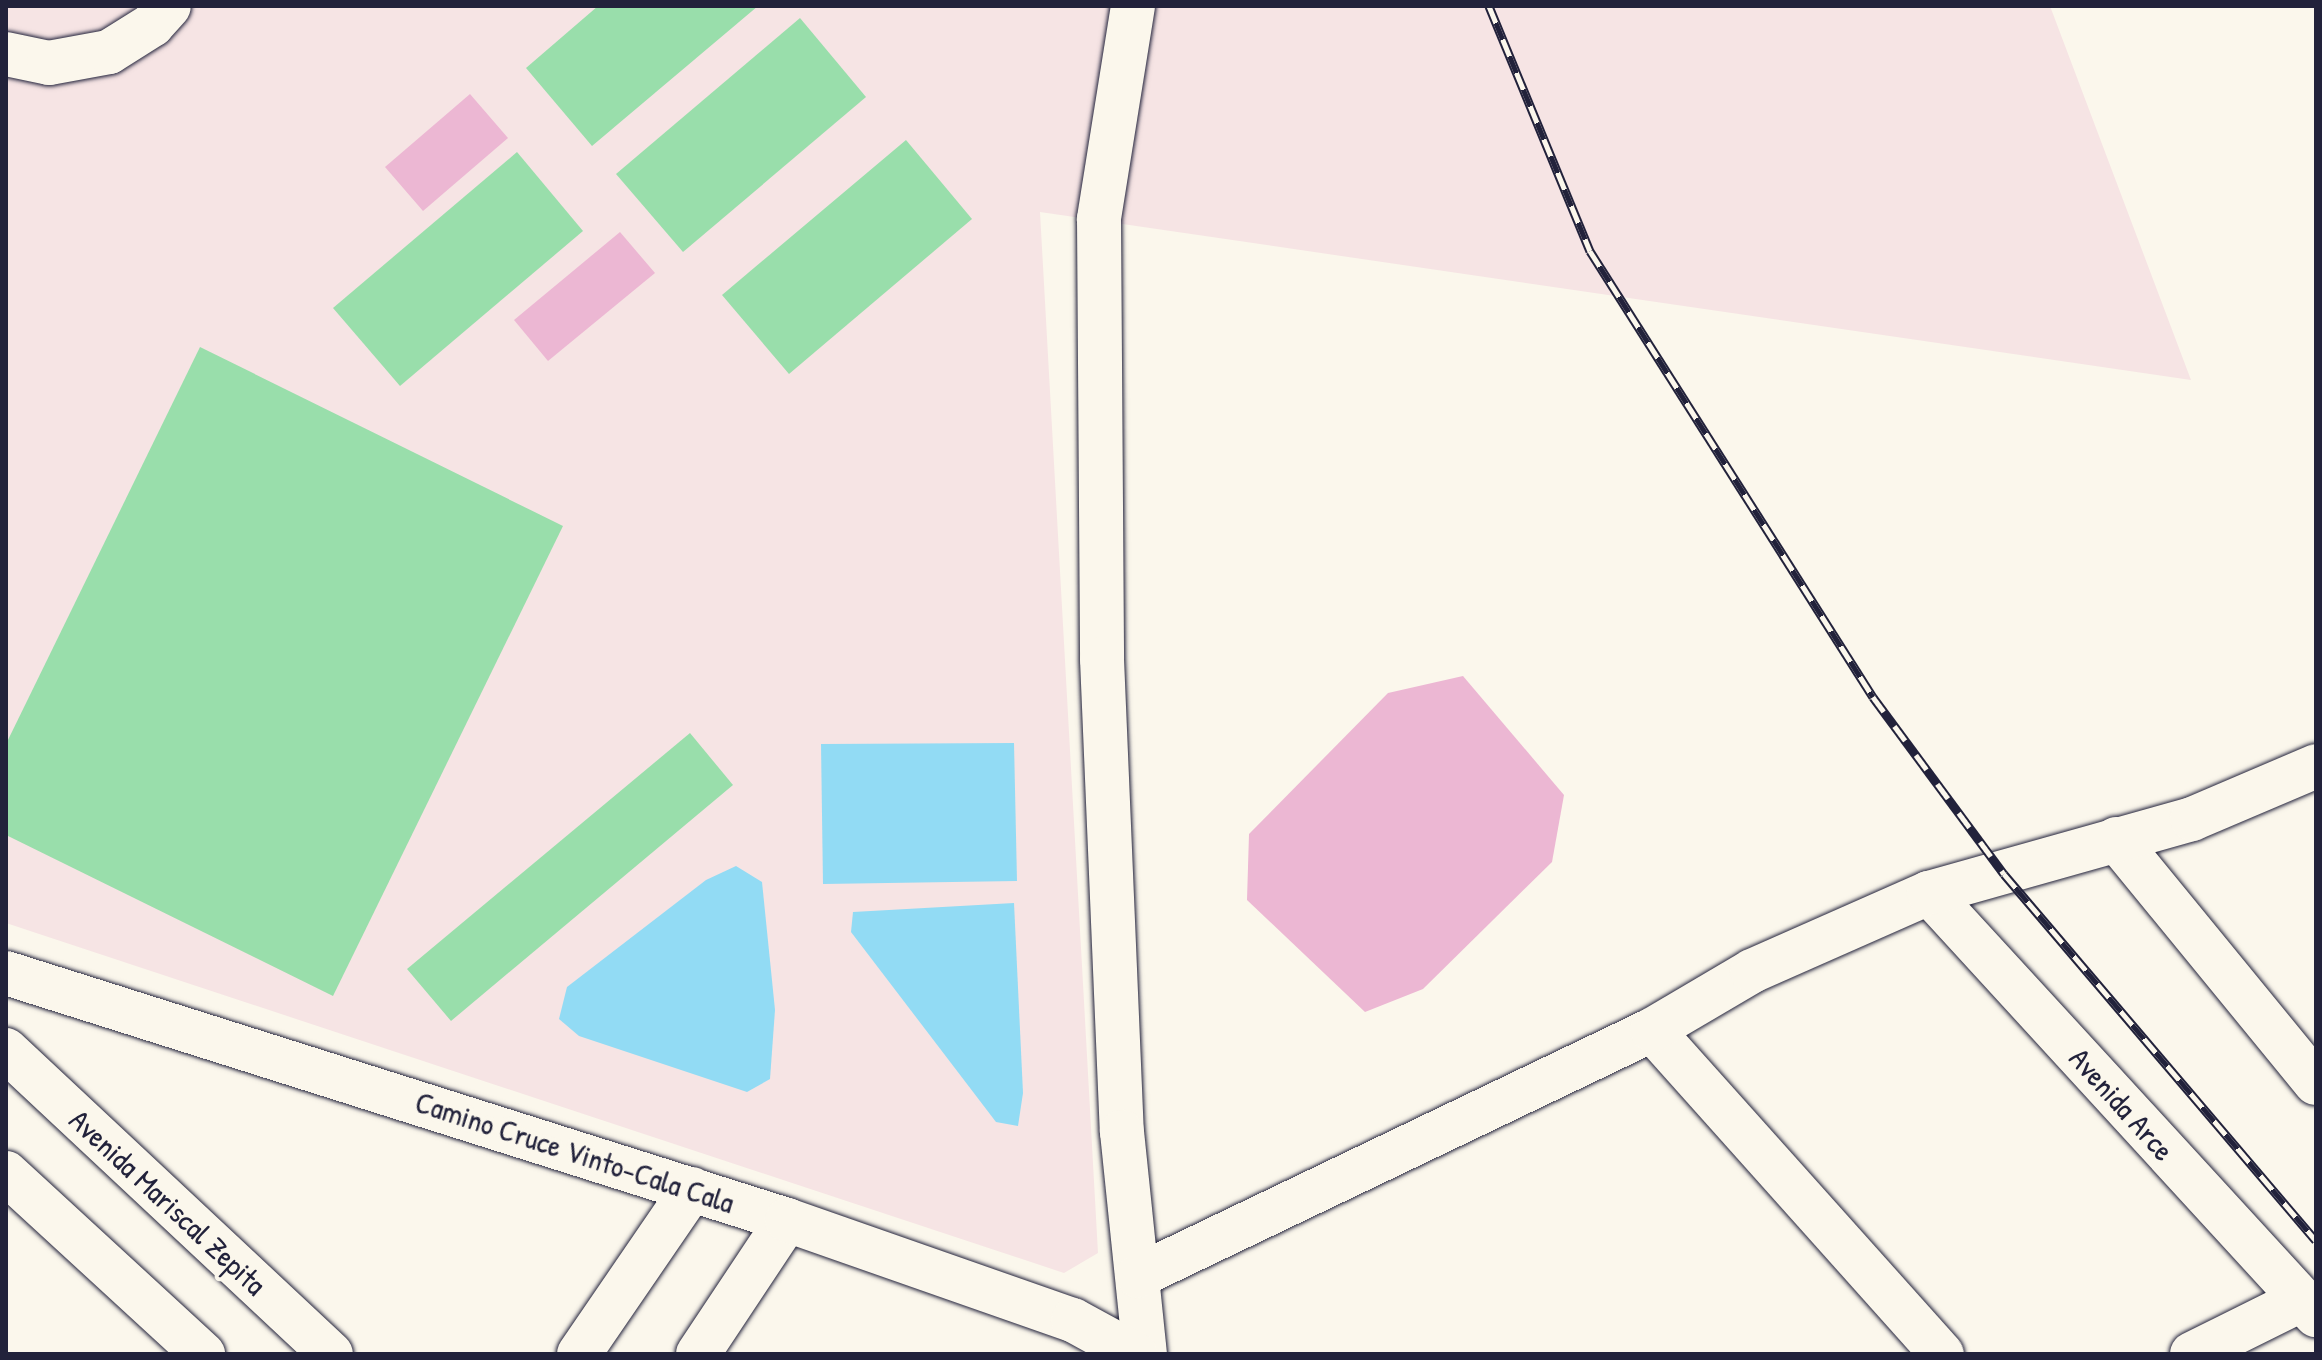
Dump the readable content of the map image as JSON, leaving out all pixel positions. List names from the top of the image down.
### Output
{
  "streets": {
    "street": ["Avenida Arce", "Camino Cruce Vinto-Cala Cala", "Avenida Mariscal Zepita"]
  }
}
